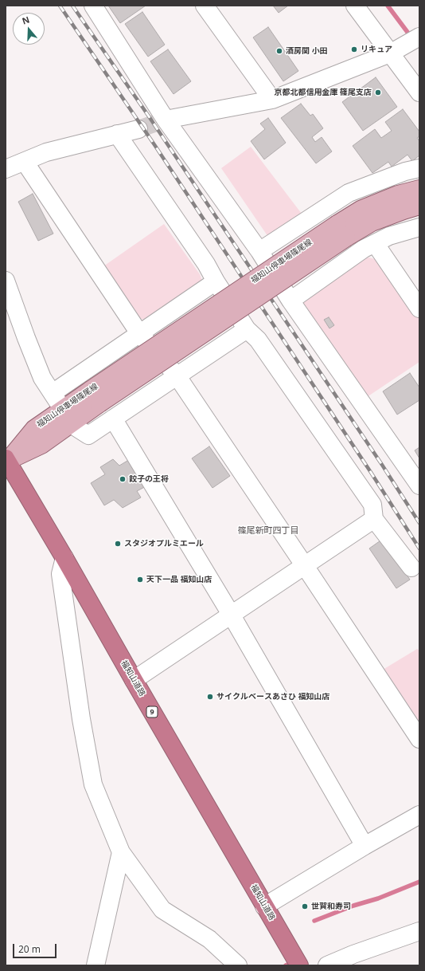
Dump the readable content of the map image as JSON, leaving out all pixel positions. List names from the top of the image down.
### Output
{
  "streets": {
    "highway": ["福知山道路", "9"],
    "main road": ["福知山停車場篠尾線"]
  },
  "crossings": [
    ["福知山停車場篠尾線", "福知山道路"]
  ],
  "districts": ["篠尾新町四丁目"],
  "places": [
    "リキュア",
    "酒房関 小田",
    "京都北都信用金庫 篠尾支店",
    "餃子の王将",
    "スタジオプルミエール",
    "天下一品 福知山店",
    "サイクルベースあさひ 福知山店",
    "世賀和寿司"
  ],
  "scale_bar": "20 m",
  "north": "top"
}
